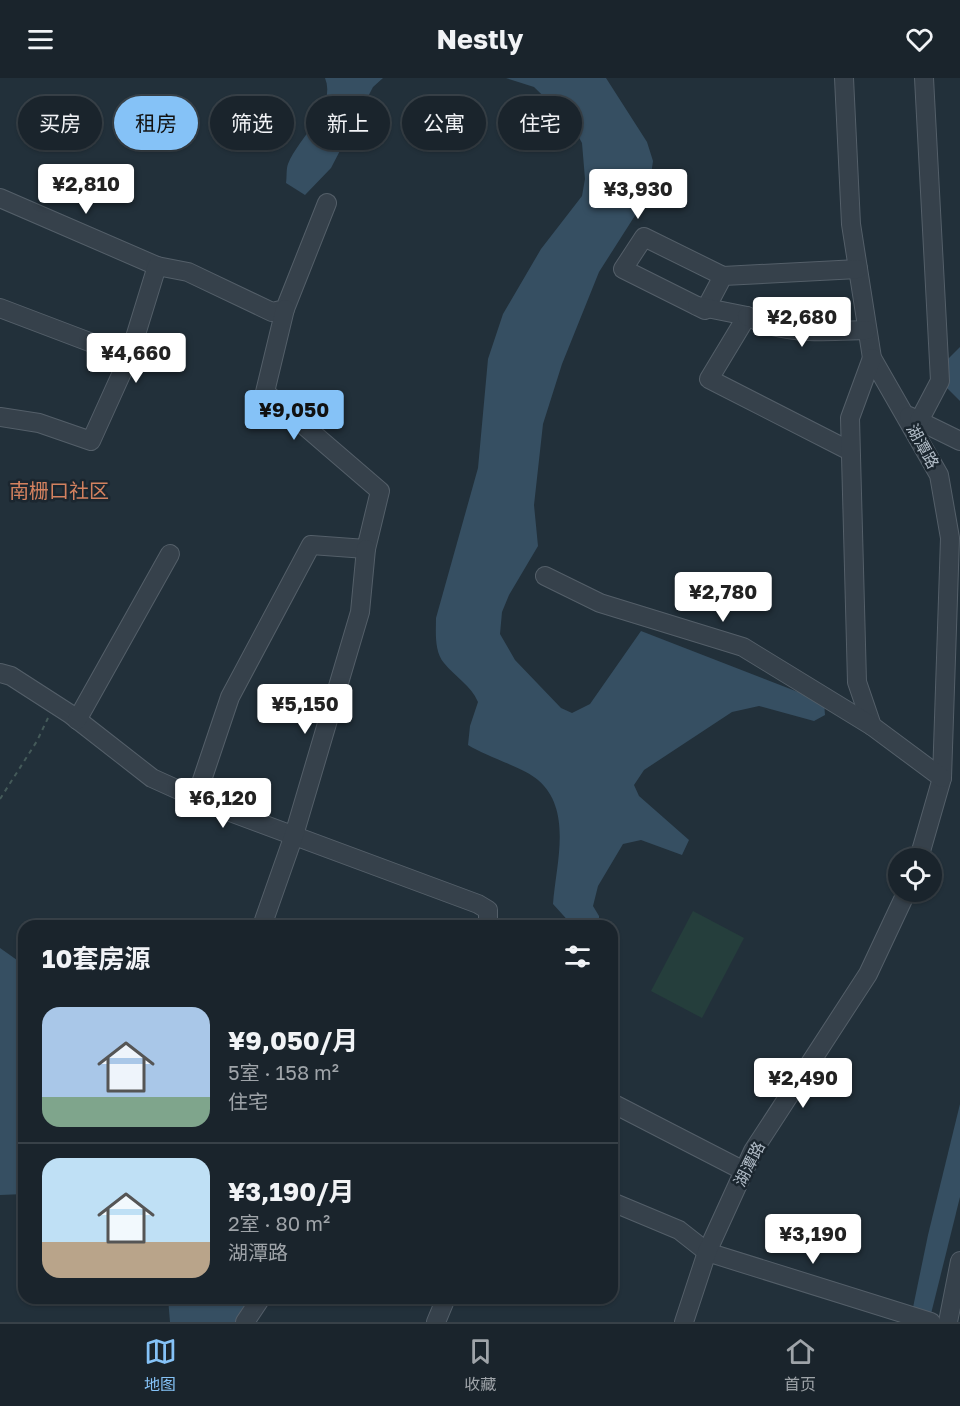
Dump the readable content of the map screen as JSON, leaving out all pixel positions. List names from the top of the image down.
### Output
{
  "streets": {
    "street": ["湖潭路"]
  },
  "districts": ["南栅口社区"],
  "page": {
    "header": "Nestly",
    "chip": [
      "买房",
      "租房",
      "筛选",
      "新上",
      "公寓",
      "住宅"
    ],
    "price": [
      "¥2,810",
      "¥3,930",
      "¥2,680",
      "¥4,660",
      "¥9,050",
      "¥2,780",
      "¥5,150",
      "¥6,120",
      "¥2,490",
      "¥3,190"
    ],
    "heading": "10套房源",
    "list": [
      {
        "name": "¥9,050/月",
        "note": "5室 · 158 m² · 住宅"
      },
      {
        "name": "¥3,190/月",
        "note": "2室 · 80 m² · 湖潭路"
      }
    ],
    "tabs": ["地图", "收藏", "首页"]
  }
}
